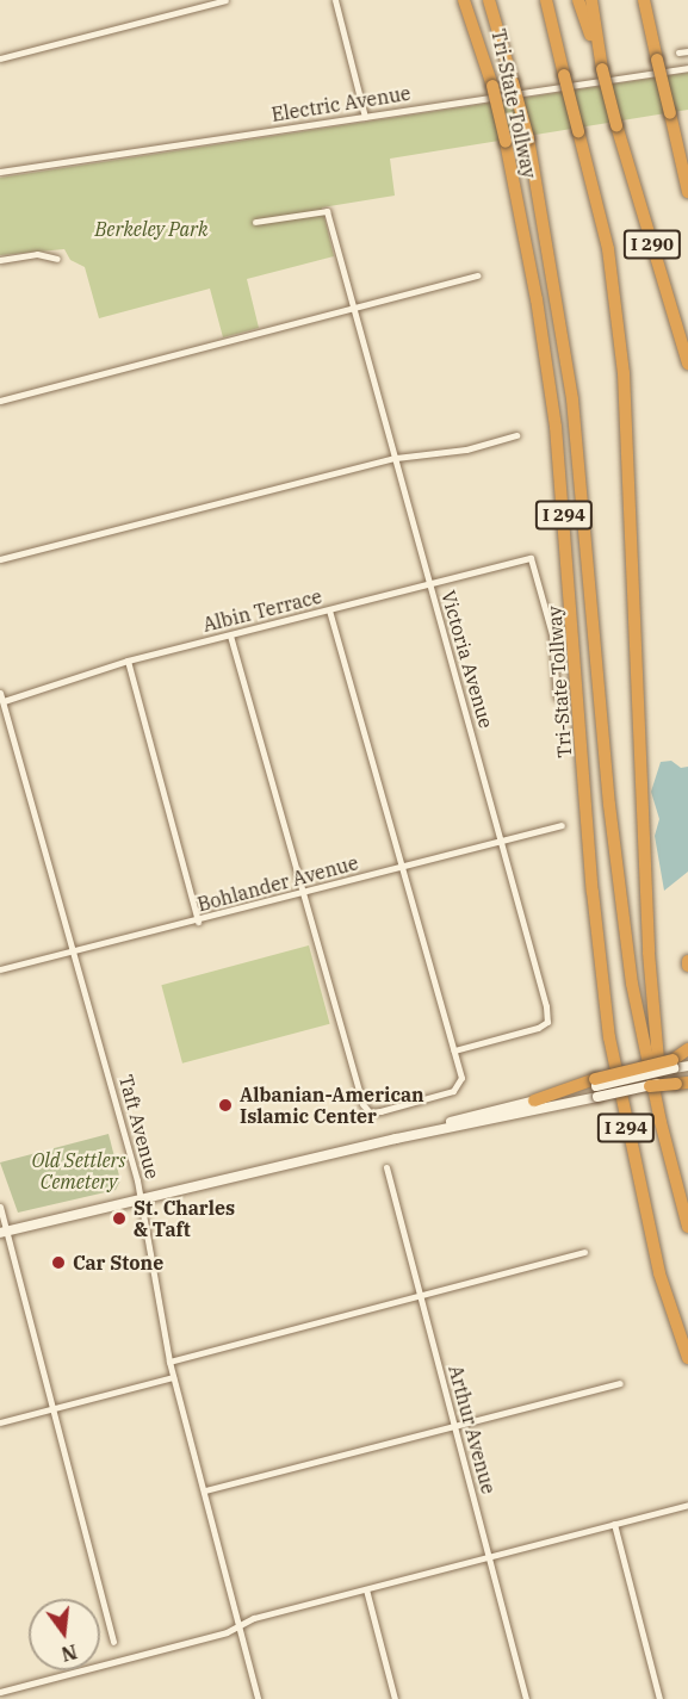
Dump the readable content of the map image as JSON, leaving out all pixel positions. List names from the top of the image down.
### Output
{
  "streets": {
    "highway": ["Tri-State Tollway", "I 290", "I 294"],
    "street": [
      "Electric Avenue",
      "Albin Terrace",
      "Victoria Avenue",
      "Bohlander Avenue",
      "Taft Avenue",
      "Arthur Avenue"
    ]
  },
  "crossings": [
    ["Albin Terrace", "Victoria Avenue"],
    ["Albin Terrace", "Taft Avenue"],
    ["Victoria Avenue", "Bohlander Avenue"],
    ["Bohlander Avenue", "Taft Avenue"]
  ],
  "parks": ["Berkeley Park", "Old Settlers Cemetery"],
  "places": ["Albanian-American Islamic Center", "St. Charles & Taft", "Car Stone"],
  "north": "bottom"
}
